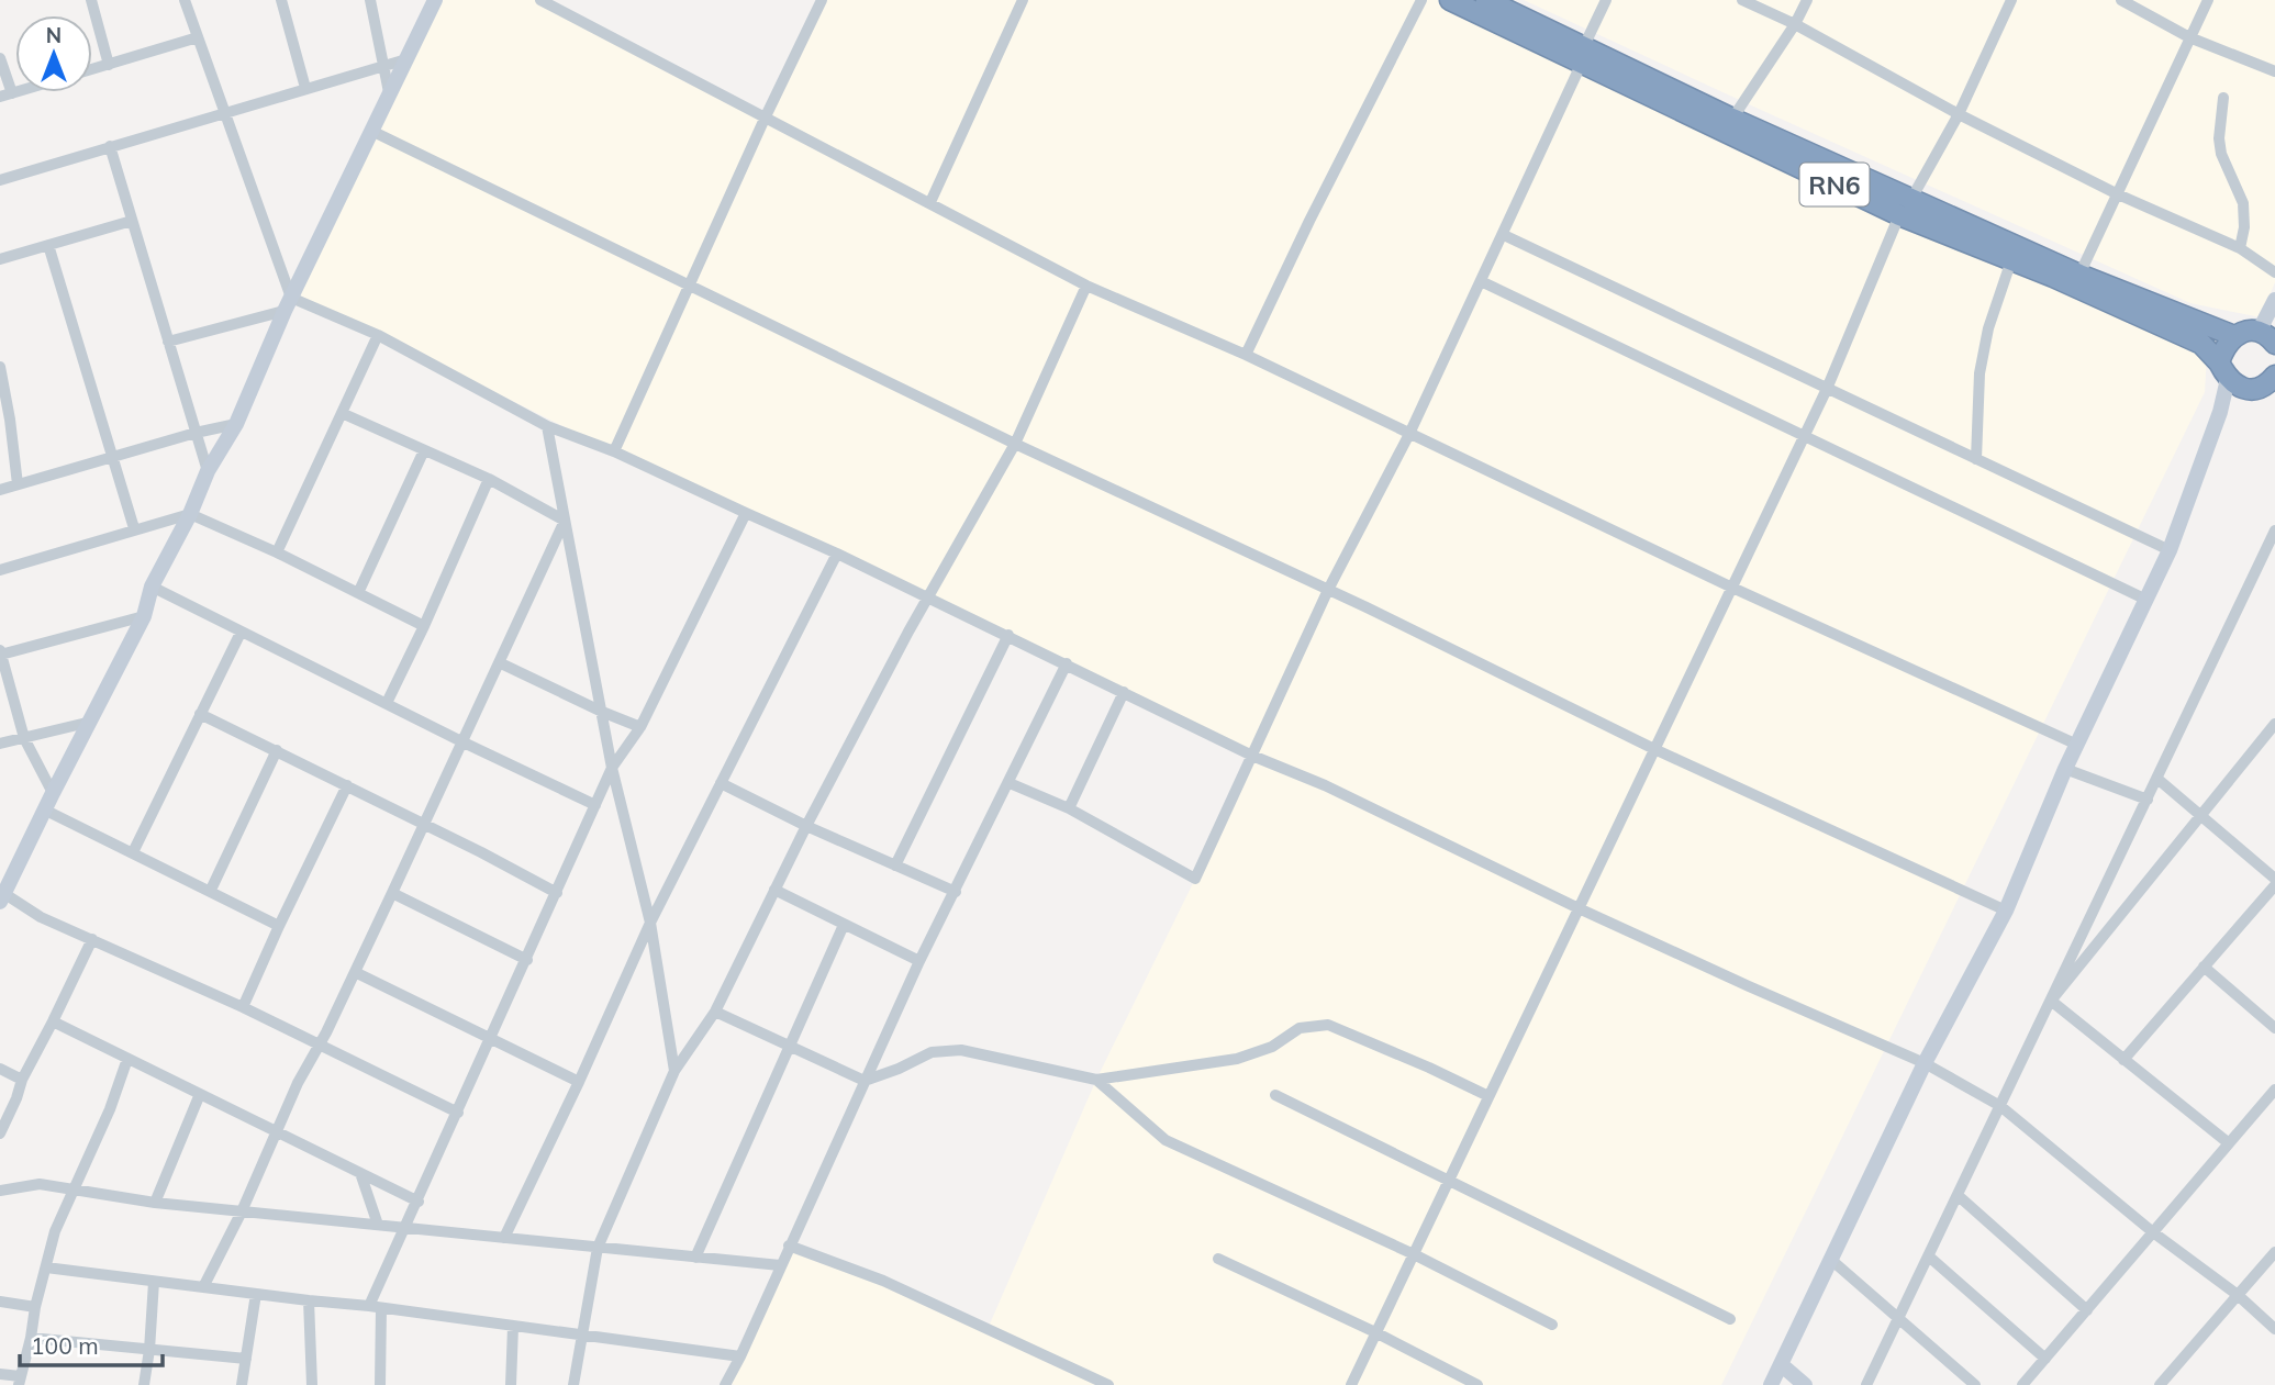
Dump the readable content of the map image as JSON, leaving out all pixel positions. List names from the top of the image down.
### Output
{
  "streets": {
    "highway": ["RN6"]
  },
  "scale_bar": "100 m",
  "north": "top"
}
